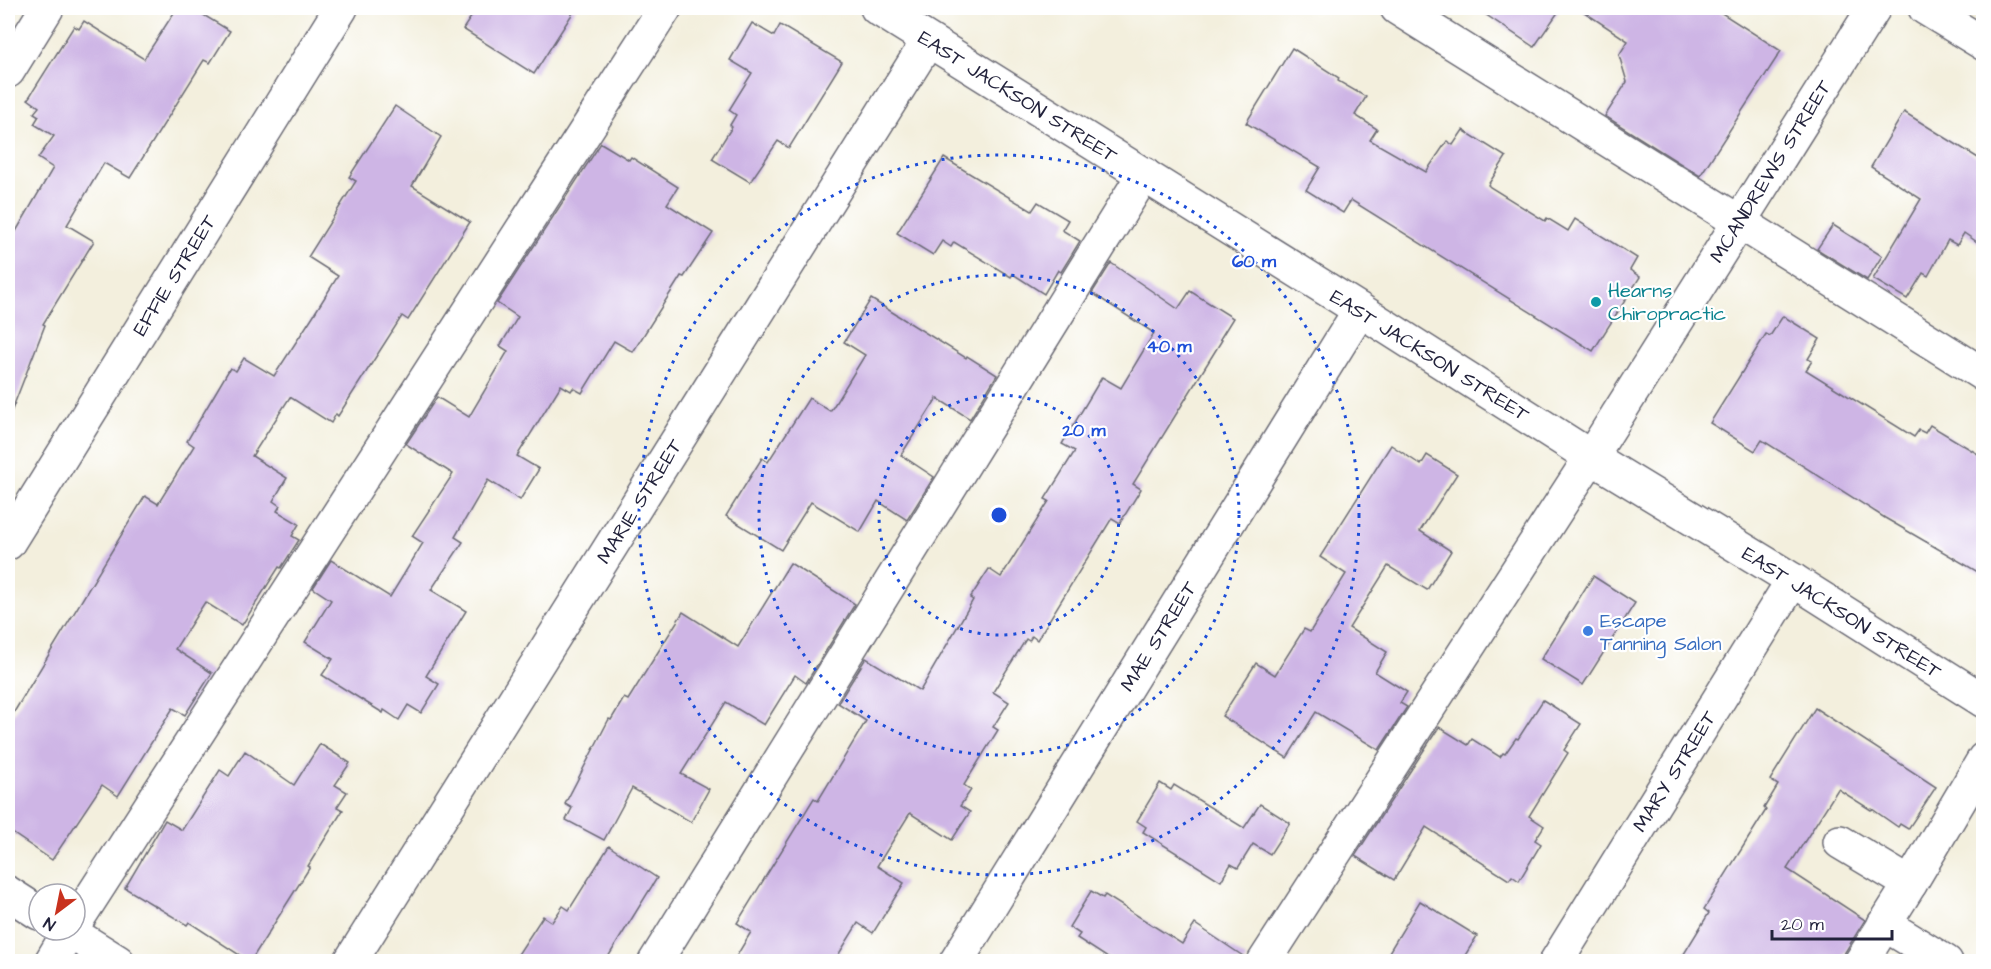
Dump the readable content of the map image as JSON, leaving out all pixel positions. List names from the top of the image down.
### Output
{
  "streets": {
    "street": [
      "EAST JACKSON STREET",
      "MCANDREWS STREET",
      "EFFIE STREET",
      "MARIE STREET",
      "MAE STREET",
      "MARY STREET"
    ]
  },
  "crossings": [
    ["EAST JACKSON STREET", "MCANDREWS STREET"],
    ["EAST JACKSON STREET", "MARIE STREET"],
    ["EAST JACKSON STREET", "MAE STREET"],
    ["EAST JACKSON STREET", "MARY STREET"]
  ],
  "places": ["Hearns Chiropractic", "Escape Tanning Salon"],
  "scale_bar": "20 m",
  "north": "bottom left",
  "rings": ["60 m", "40 m", "20 m"]
}
